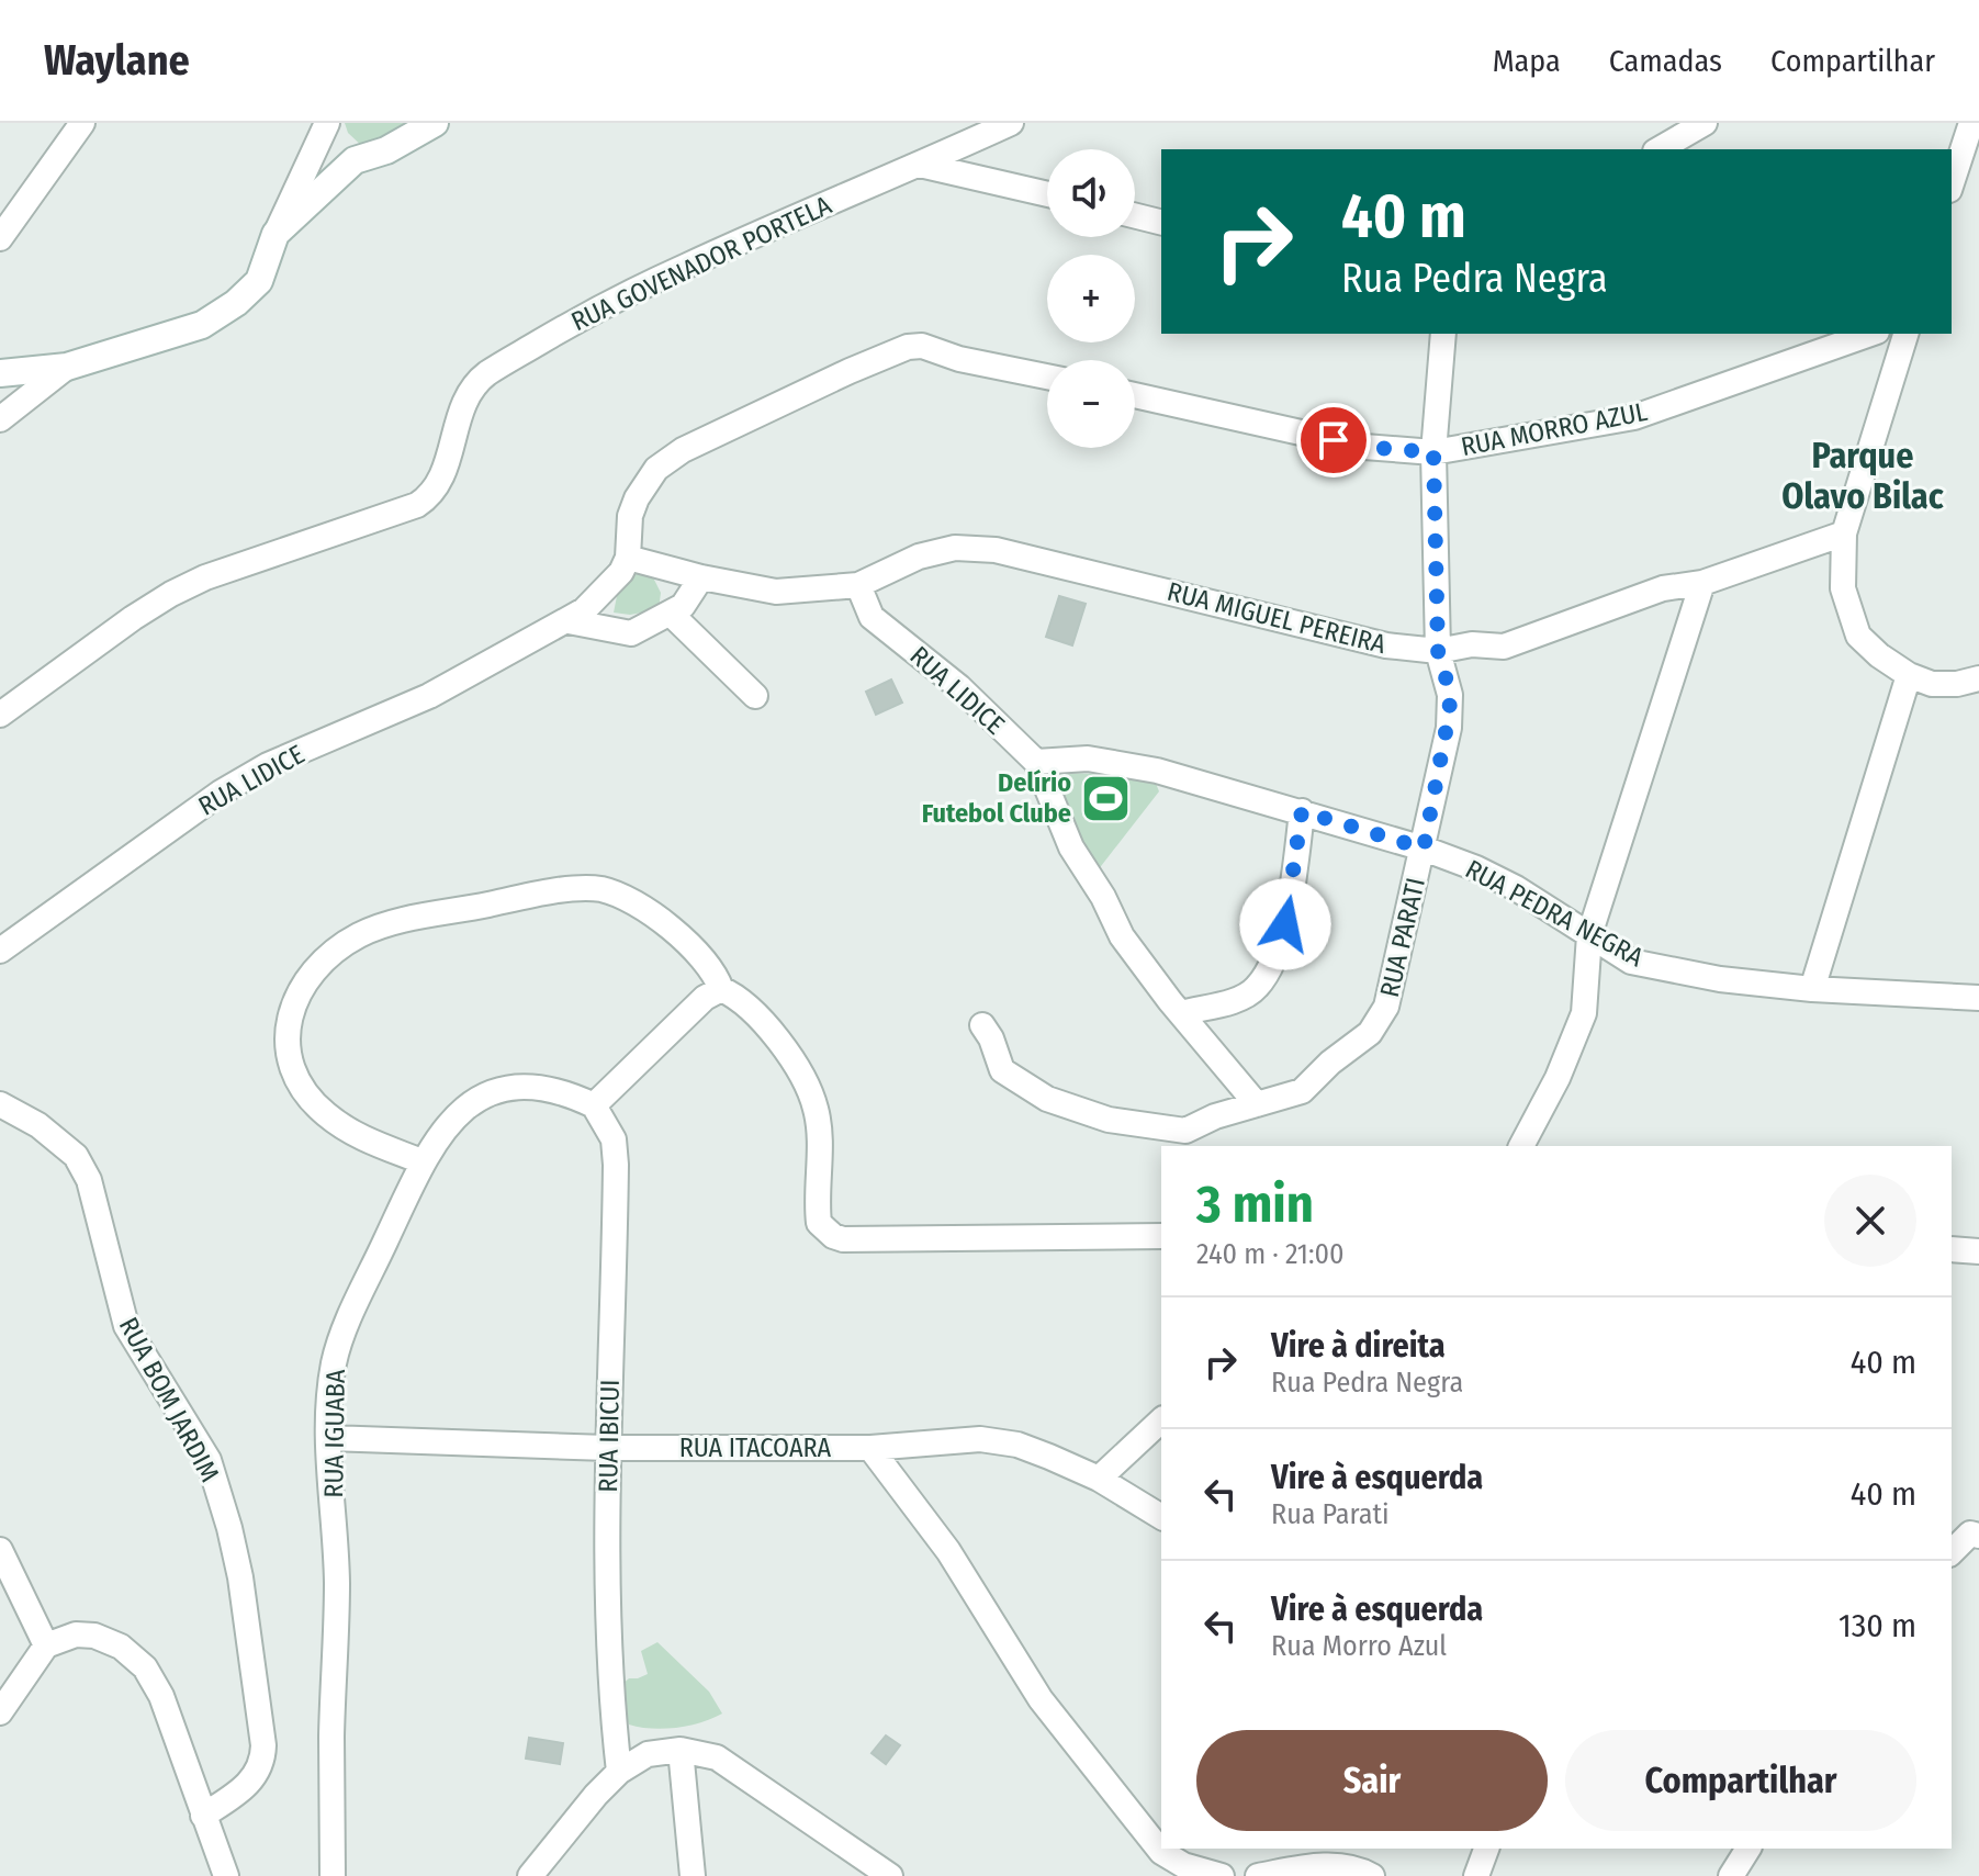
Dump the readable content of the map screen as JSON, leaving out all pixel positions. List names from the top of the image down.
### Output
{
  "streets": {
    "street": [
      "RUA GOVENADOR PORTELA",
      "RUA MORRO AZUL",
      "RUA MIGUEL PEREIRA",
      "RUA LIDICE",
      "RUA PEDRA NEGRA",
      "RUA PARATI",
      "RUA BOM JARDIM",
      "RUA IGUABA",
      "RUA IBICUI",
      "RUA ITACOARA"
    ]
  },
  "crossings": [
    ["RUA MORRO AZUL", "RUA PARATI"],
    ["RUA MIGUEL PEREIRA", "RUA LIDICE"],
    ["RUA MIGUEL PEREIRA", "RUA PARATI"],
    ["RUA LIDICE", "RUA PEDRA NEGRA"],
    ["RUA LIDICE", "RUA PARATI"],
    ["RUA PEDRA NEGRA", "RUA PARATI"],
    ["RUA IGUABA", "RUA IBICUI"],
    ["RUA IGUABA", "RUA ITACOARA"],
    ["RUA IBICUI", "RUA ITACOARA"]
  ],
  "districts": ["Parque Olavo Bilac"],
  "places": {
    "sports": ["Delírio Futebol Clube"]
  },
  "page": {
    "header": "Waylane",
    "nav": ["Mapa", "Camadas", "Compartilhar"],
    "map_buttons": ["+", "−"],
    "turn": ["40 m", "Rua Pedra Negra"],
    "heading": ["3 min", "240 m · 21:00"],
    "list": [
      {
        "name": "Vire à direita",
        "note": "Rua Pedra Negra",
        "value": "40 m"
      },
      {
        "name": "Vire à esquerda",
        "note": "Rua Parati",
        "value": "40 m"
      },
      {
        "name": "Vire à esquerda",
        "note": "Rua Morro Azul",
        "value": "130 m"
      }
    ],
    "buttons": ["Sair", "Compartilhar"]
  }
}
